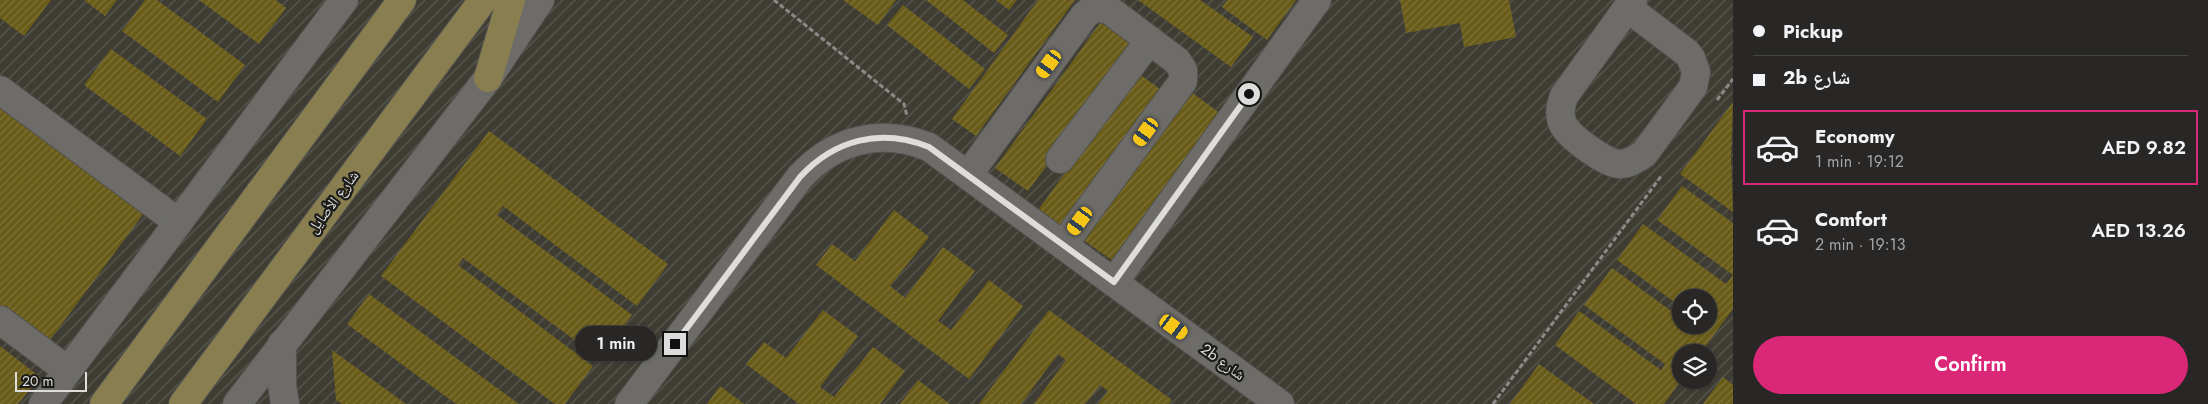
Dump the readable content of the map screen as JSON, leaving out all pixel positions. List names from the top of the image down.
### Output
{
  "streets": {
    "main road": ["شارع الأصايل"],
    "street": ["2b شارع"]
  },
  "scale_bar": "20 m",
  "page": {
    "banner": ["Pickup", "2b شارع"],
    "list": [
      {
        "name": "Economy",
        "note": "1 min · 19:12",
        "value": "AED 9.82"
      },
      {
        "name": "Comfort",
        "note": "2 min · 19:13",
        "value": "AED 13.26"
      }
    ],
    "bubble": "1 min",
    "buttons": "Confirm",
    "scale": "20 m"
  }
}
